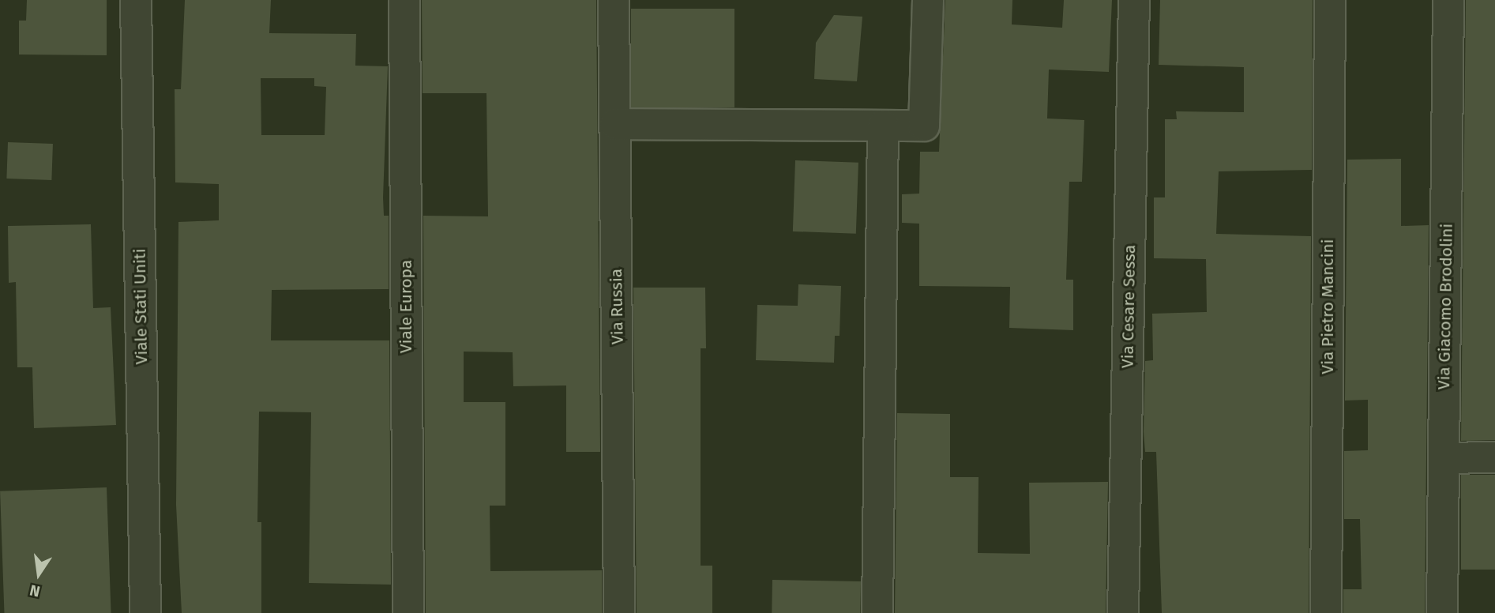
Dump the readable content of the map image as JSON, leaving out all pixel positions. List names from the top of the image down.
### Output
{
  "streets": {
    "street": [
      "Viale Stati Uniti",
      "Viale Europa",
      "Via Russia",
      "Via Cesare Sessa",
      "Via Pietro Mancini",
      "Via Giacomo Brodolini"
    ]
  },
  "north": "bottom"
}
